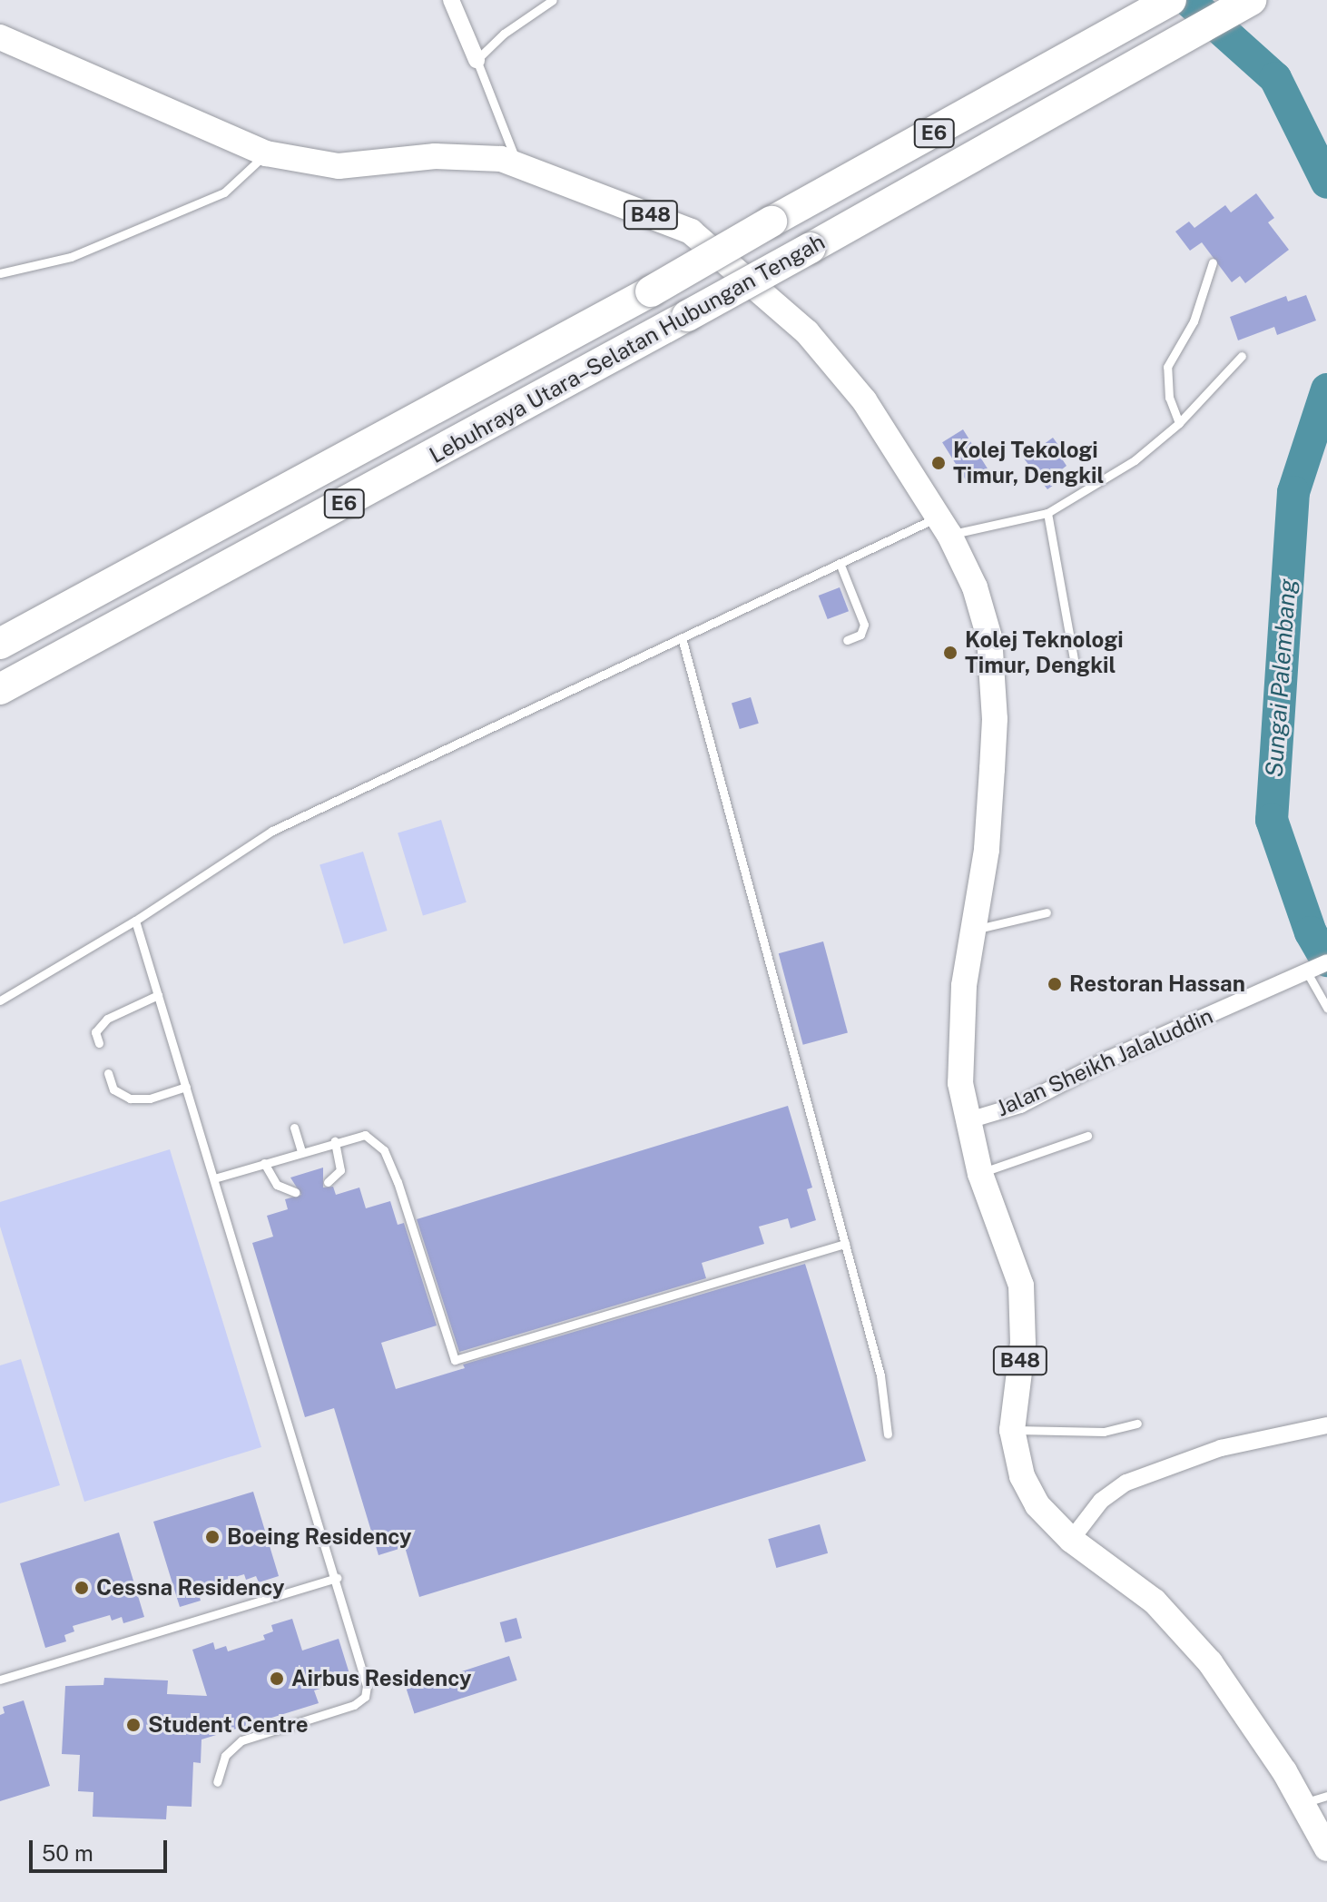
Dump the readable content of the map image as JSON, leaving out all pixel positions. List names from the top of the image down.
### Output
{
  "streets": {
    "highway": ["E6", "Lebuhraya Utara–Selatan Hubungan Tengah"],
    "main road": ["B48"],
    "street": ["Jalan Sheikh Jalaluddin"]
  },
  "crossings": [
    ["B48", "Jalan Sheikh Jalaluddin"]
  ],
  "water": ["Sungai Palembang"],
  "places": [
    "Kolej Tekologi Timur, Dengkil",
    "Kolej Teknologi Timur, Dengkil",
    "Restoran Hassan",
    "Boeing Residency",
    "Cessna Residency",
    "Airbus Residency",
    "Student Centre"
  ],
  "scale_bar": "50 m"
}
